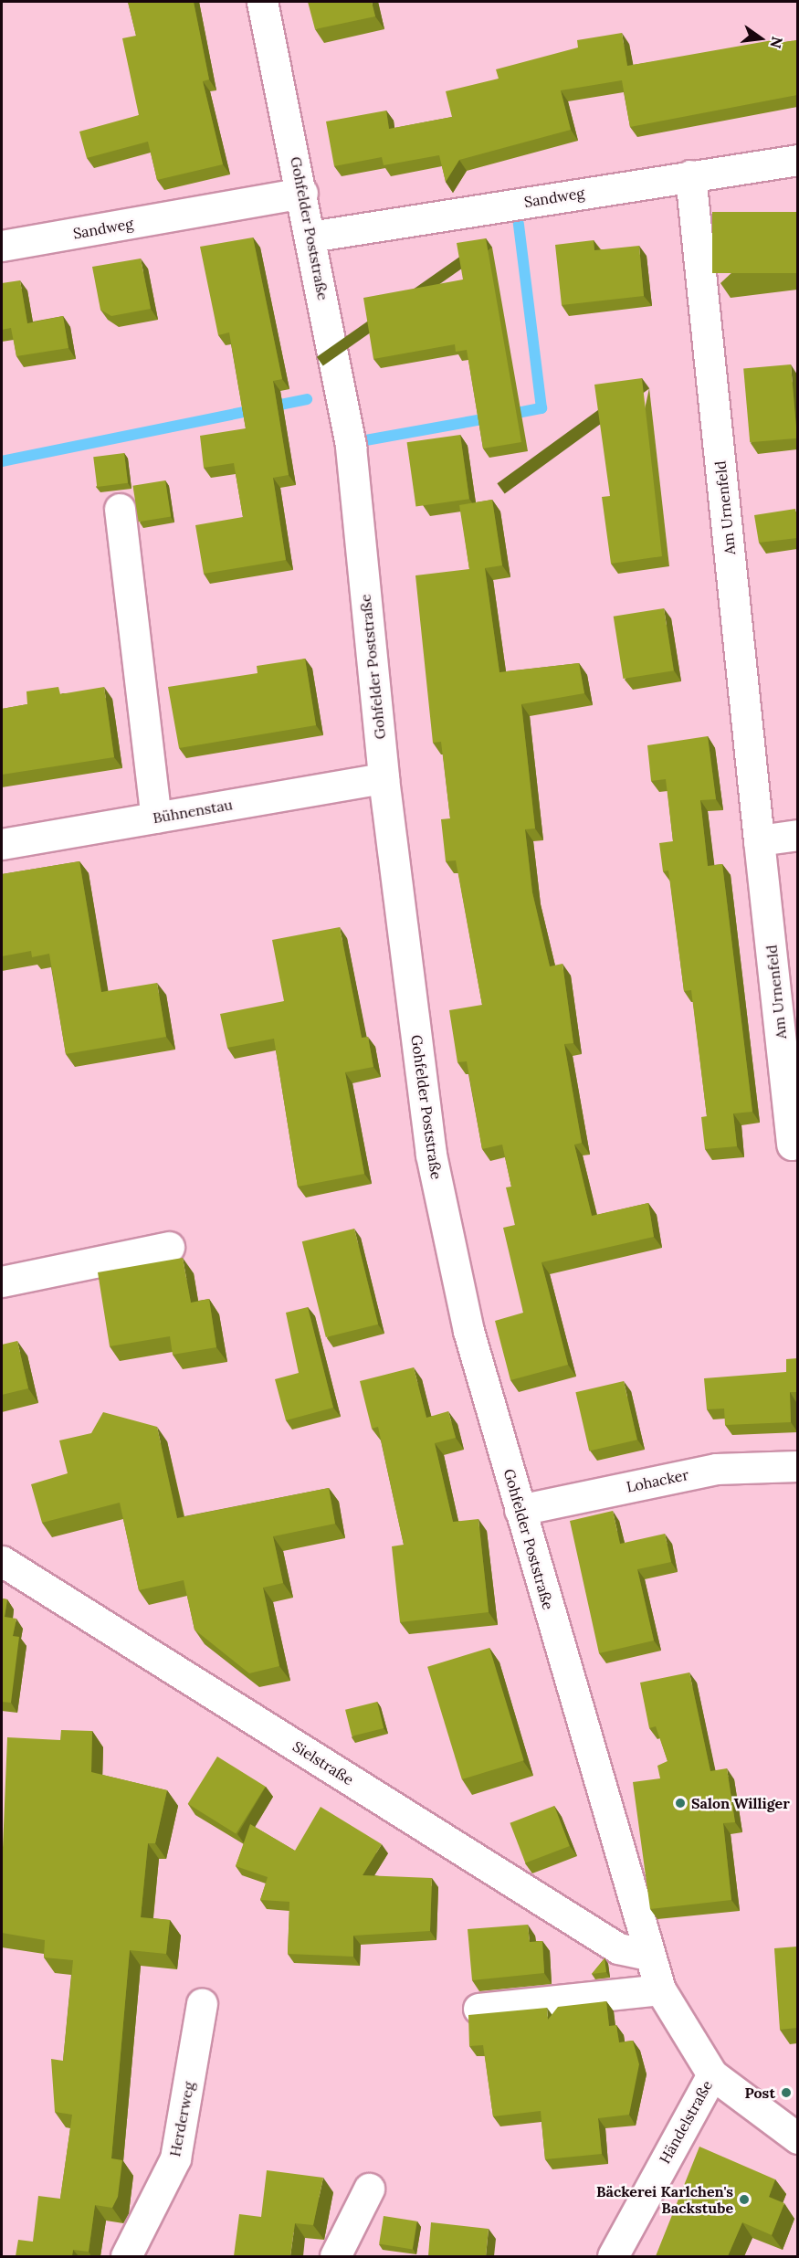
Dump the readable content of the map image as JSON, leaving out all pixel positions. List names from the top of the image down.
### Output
{
  "streets": {
    "street": [
      "Sandweg",
      "Gohfelder Poststraße",
      "Am Urnenfeld",
      "Bühnenstau",
      "Lohacker",
      "Sielstraße",
      "Herderweg",
      "Händelstraße"
    ]
  },
  "crossings": [
    ["Sandweg", "Gohfelder Poststraße"],
    ["Sandweg", "Am Urnenfeld"],
    ["Gohfelder Poststraße", "Bühnenstau"],
    ["Gohfelder Poststraße", "Lohacker"],
    ["Gohfelder Poststraße", "Sielstraße"],
    ["Gohfelder Poststraße", "Händelstraße"]
  ],
  "places": ["Salon Williger", "Post", "Bäckerei Karlchen's Backstube"],
  "north": "right"
}
